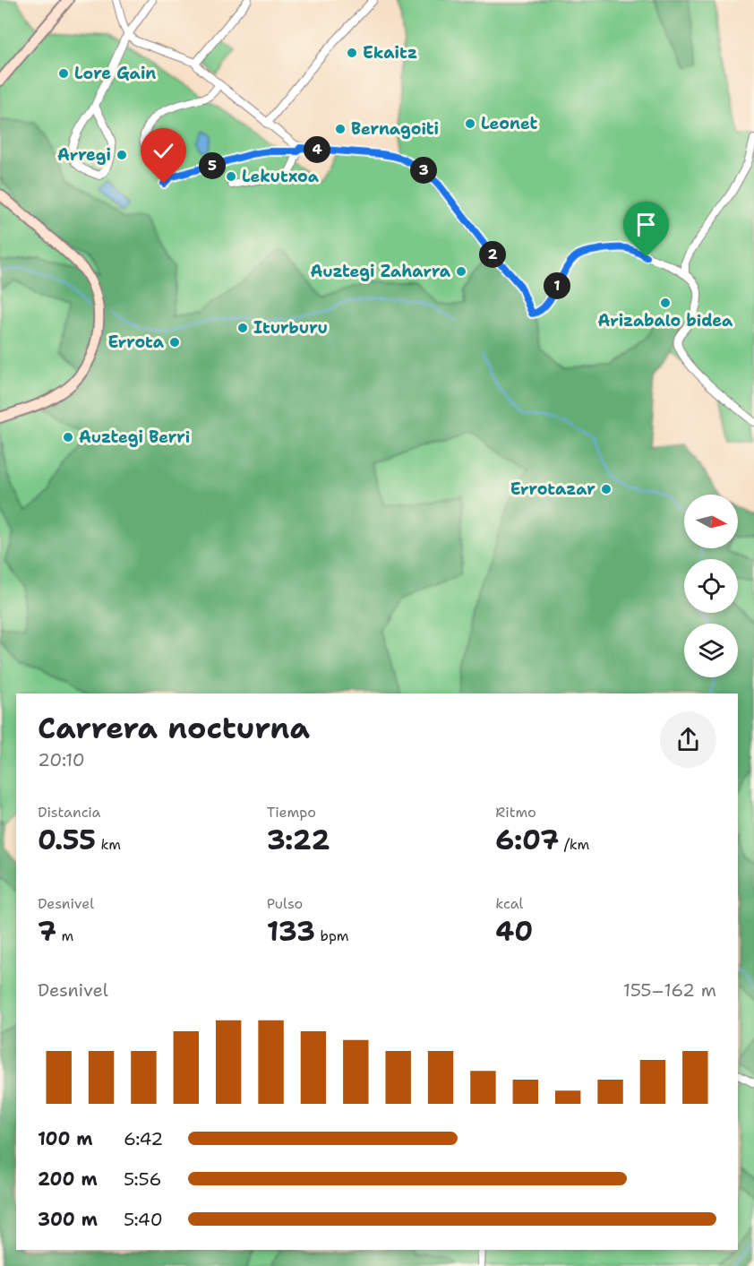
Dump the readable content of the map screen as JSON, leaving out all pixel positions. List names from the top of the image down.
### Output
{
  "places": [
    "Ekaitz",
    "Lore Gain",
    "Leonet",
    "Bernagoiti",
    "Arregi",
    "Lekutxoa",
    "Auztegi Zaharra",
    "Arizabalo bidea",
    "Iturburu",
    "Errota",
    "Auztegi Berri",
    "Errotazar"
  ],
  "north": "right",
  "page": {
    "pins": [
      "4",
      "5",
      "3",
      "2",
      "1"
    ],
    "heading": ["Carrera nocturna", "20:10"],
    "stats": [
      ["Distancia", "0.55 km"],
      ["Tiempo", "3:22"],
      ["Ritmo", "6:07 /km"],
      ["Desnivel", "7 m"],
      ["Pulso", "133 bpm"],
      ["kcal", "40"]
    ],
    "chart": ["Desnivel", "155–162 m"],
    "list": [
      {
        "name": "100 m",
        "note": "6:42"
      },
      {
        "name": "200 m",
        "note": "5:56"
      },
      {
        "name": "300 m",
        "note": "5:40"
      }
    ]
  }
}
